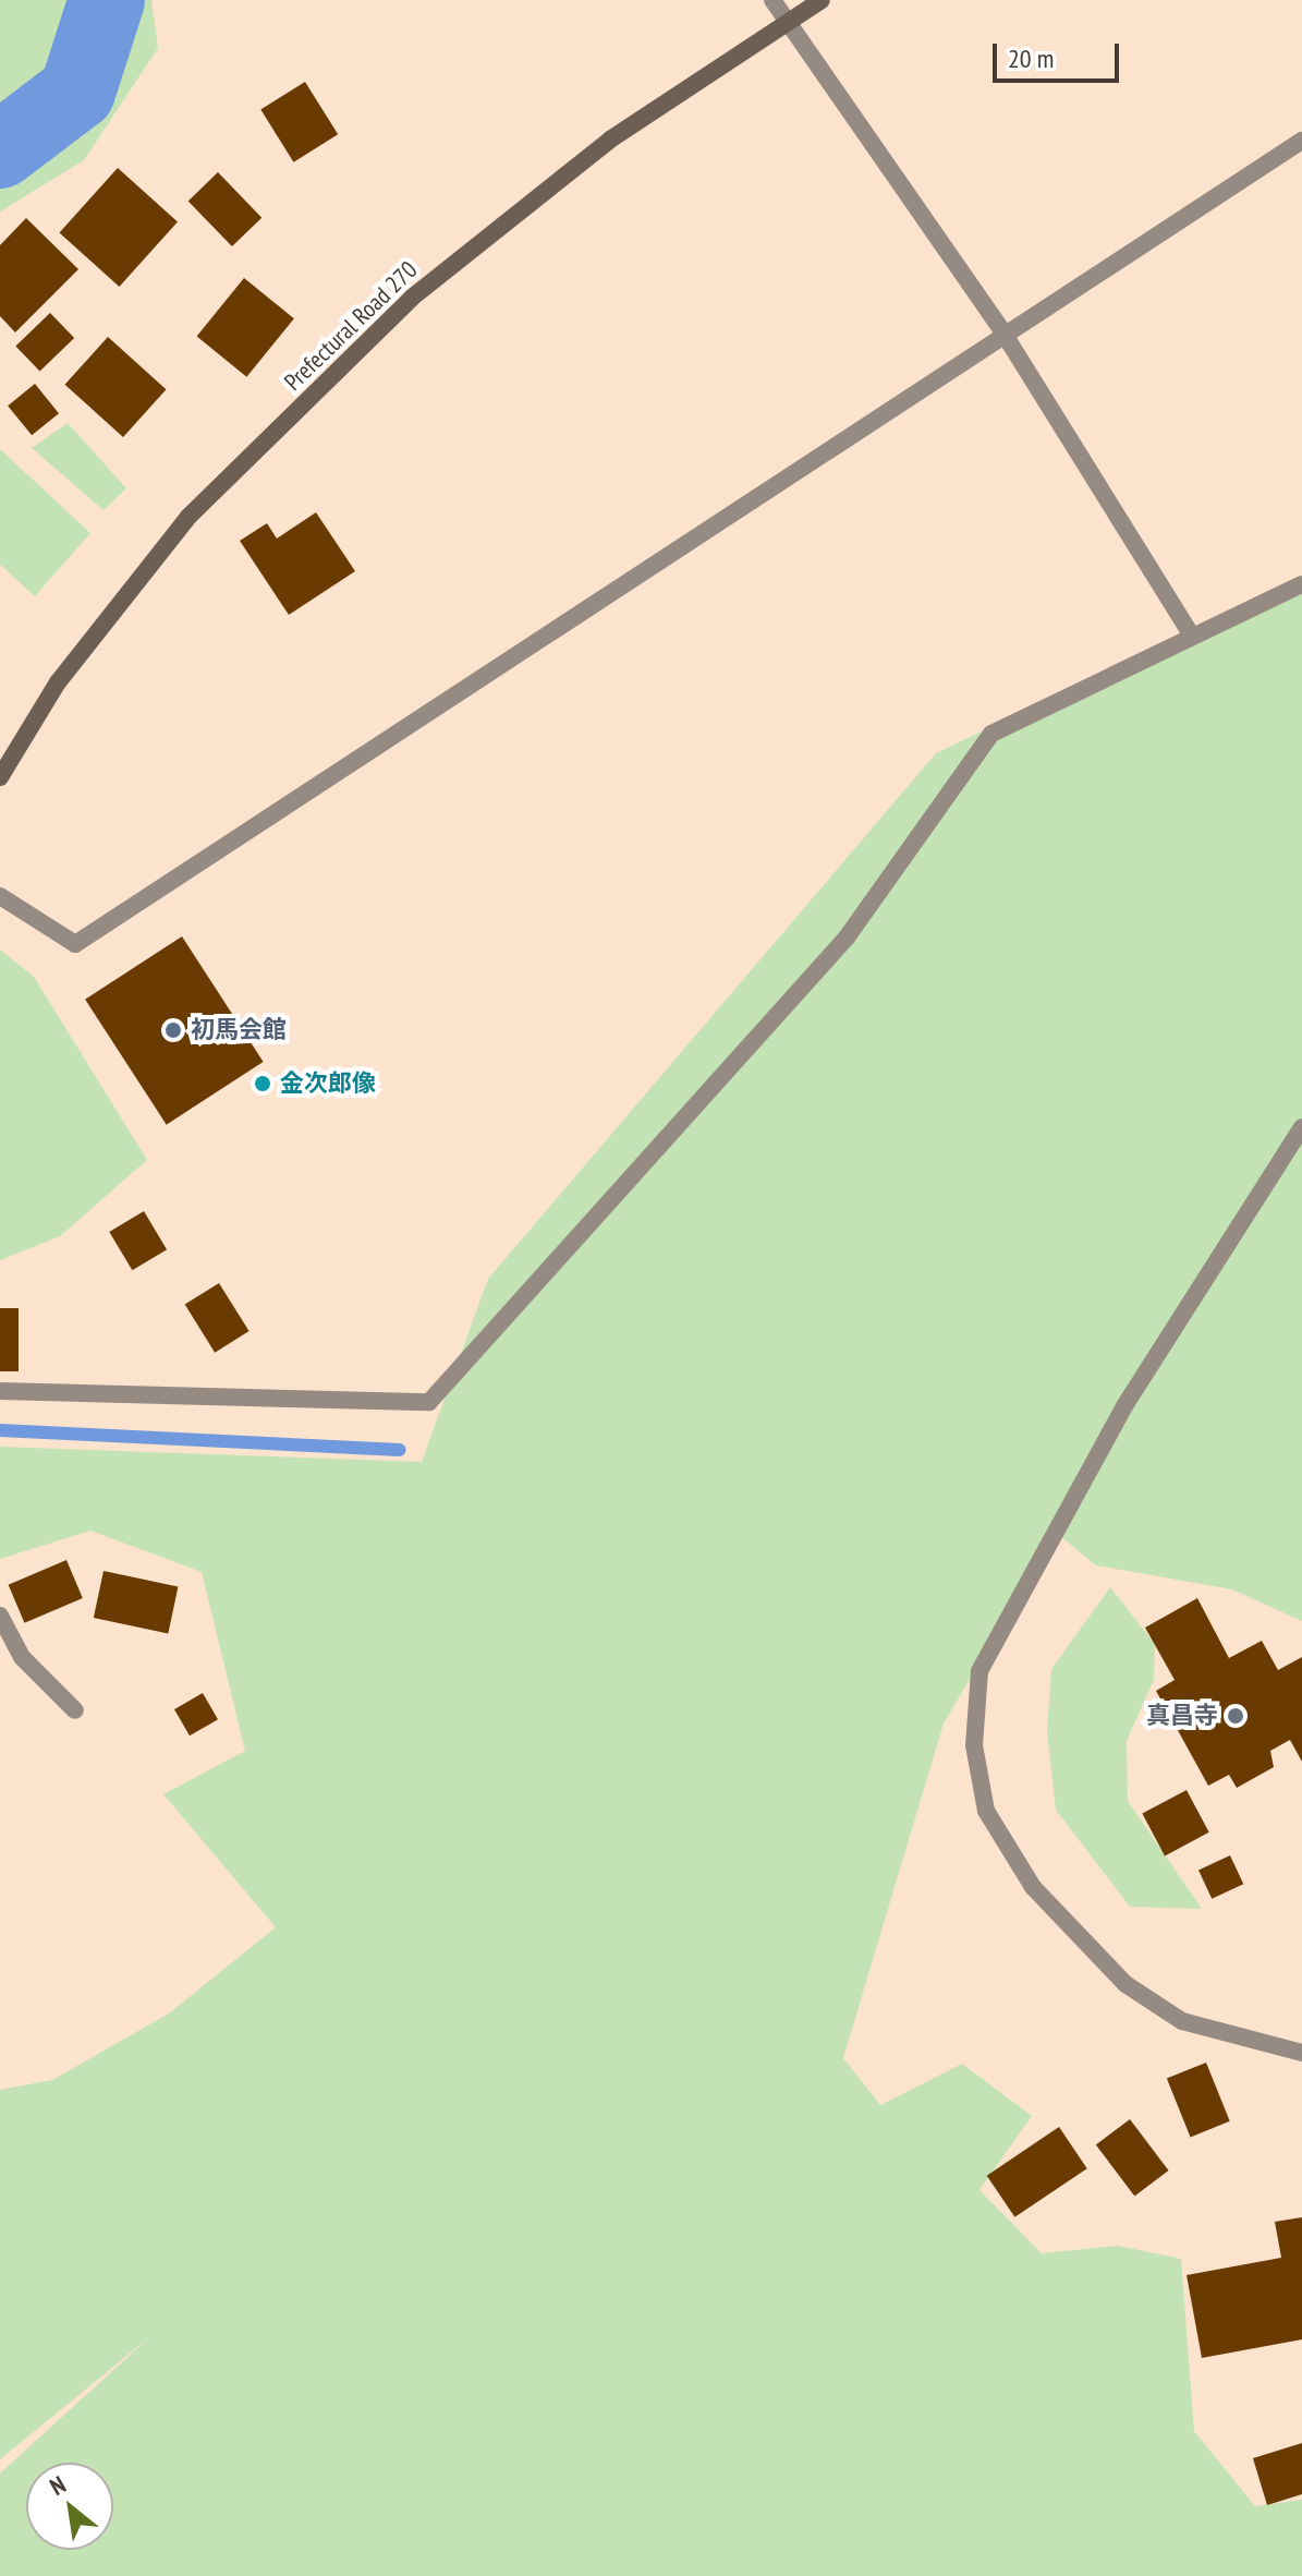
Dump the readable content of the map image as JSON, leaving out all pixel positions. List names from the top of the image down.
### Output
{
  "streets": {
    "main road": ["Prefectural Road 270"]
  },
  "places": ["初馬会館", "金次郎像", "真昌寺"],
  "scale_bar": "20 m",
  "north": "top left"
}
